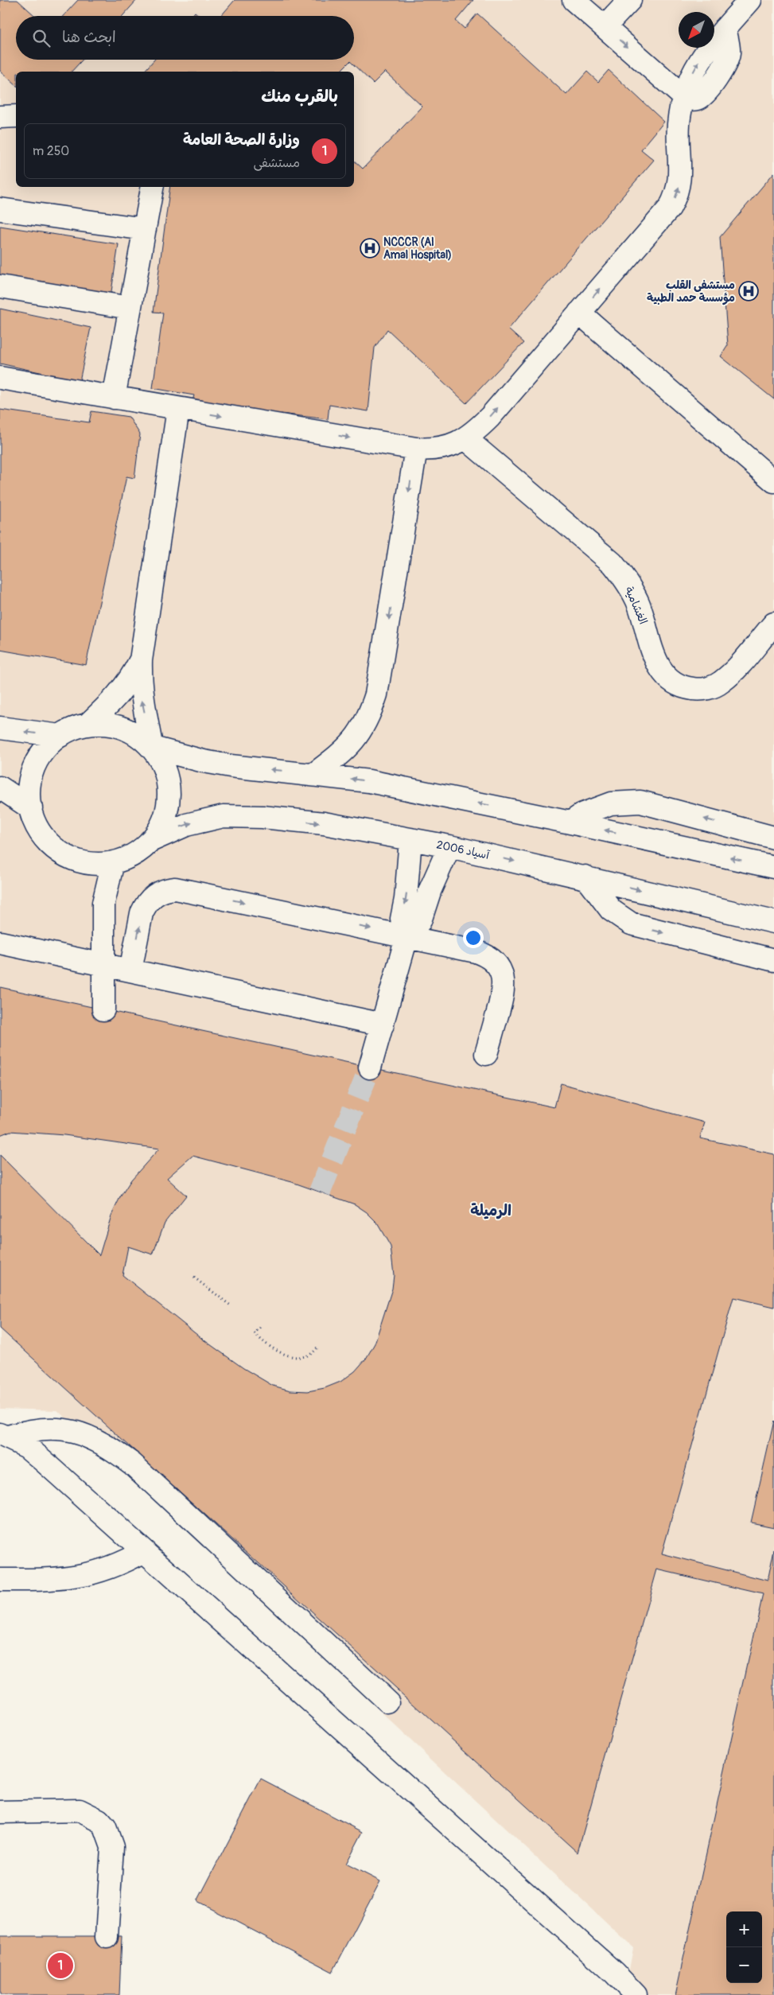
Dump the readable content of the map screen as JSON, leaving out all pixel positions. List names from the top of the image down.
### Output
{
  "streets": {
    "street": ["الغشامية", "آسياد 2006"]
  },
  "districts": ["الرميلة"],
  "places": {
    "hospital": ["NCCCR (Al Amal Hospital)", "مستشفى القلب مؤسسة حمد الطبية"]
  },
  "north": "bottom left",
  "page": {
    "search": "ابحث هنا",
    "heading": "بالقرب منك",
    "list": [
      {
        "mark": "1",
        "name": "وزارة الصحة العامة",
        "note": "مستشفى",
        "value": "250 m"
      }
    ],
    "map_buttons": ["+", "−"],
    "pins": "1"
  }
}
